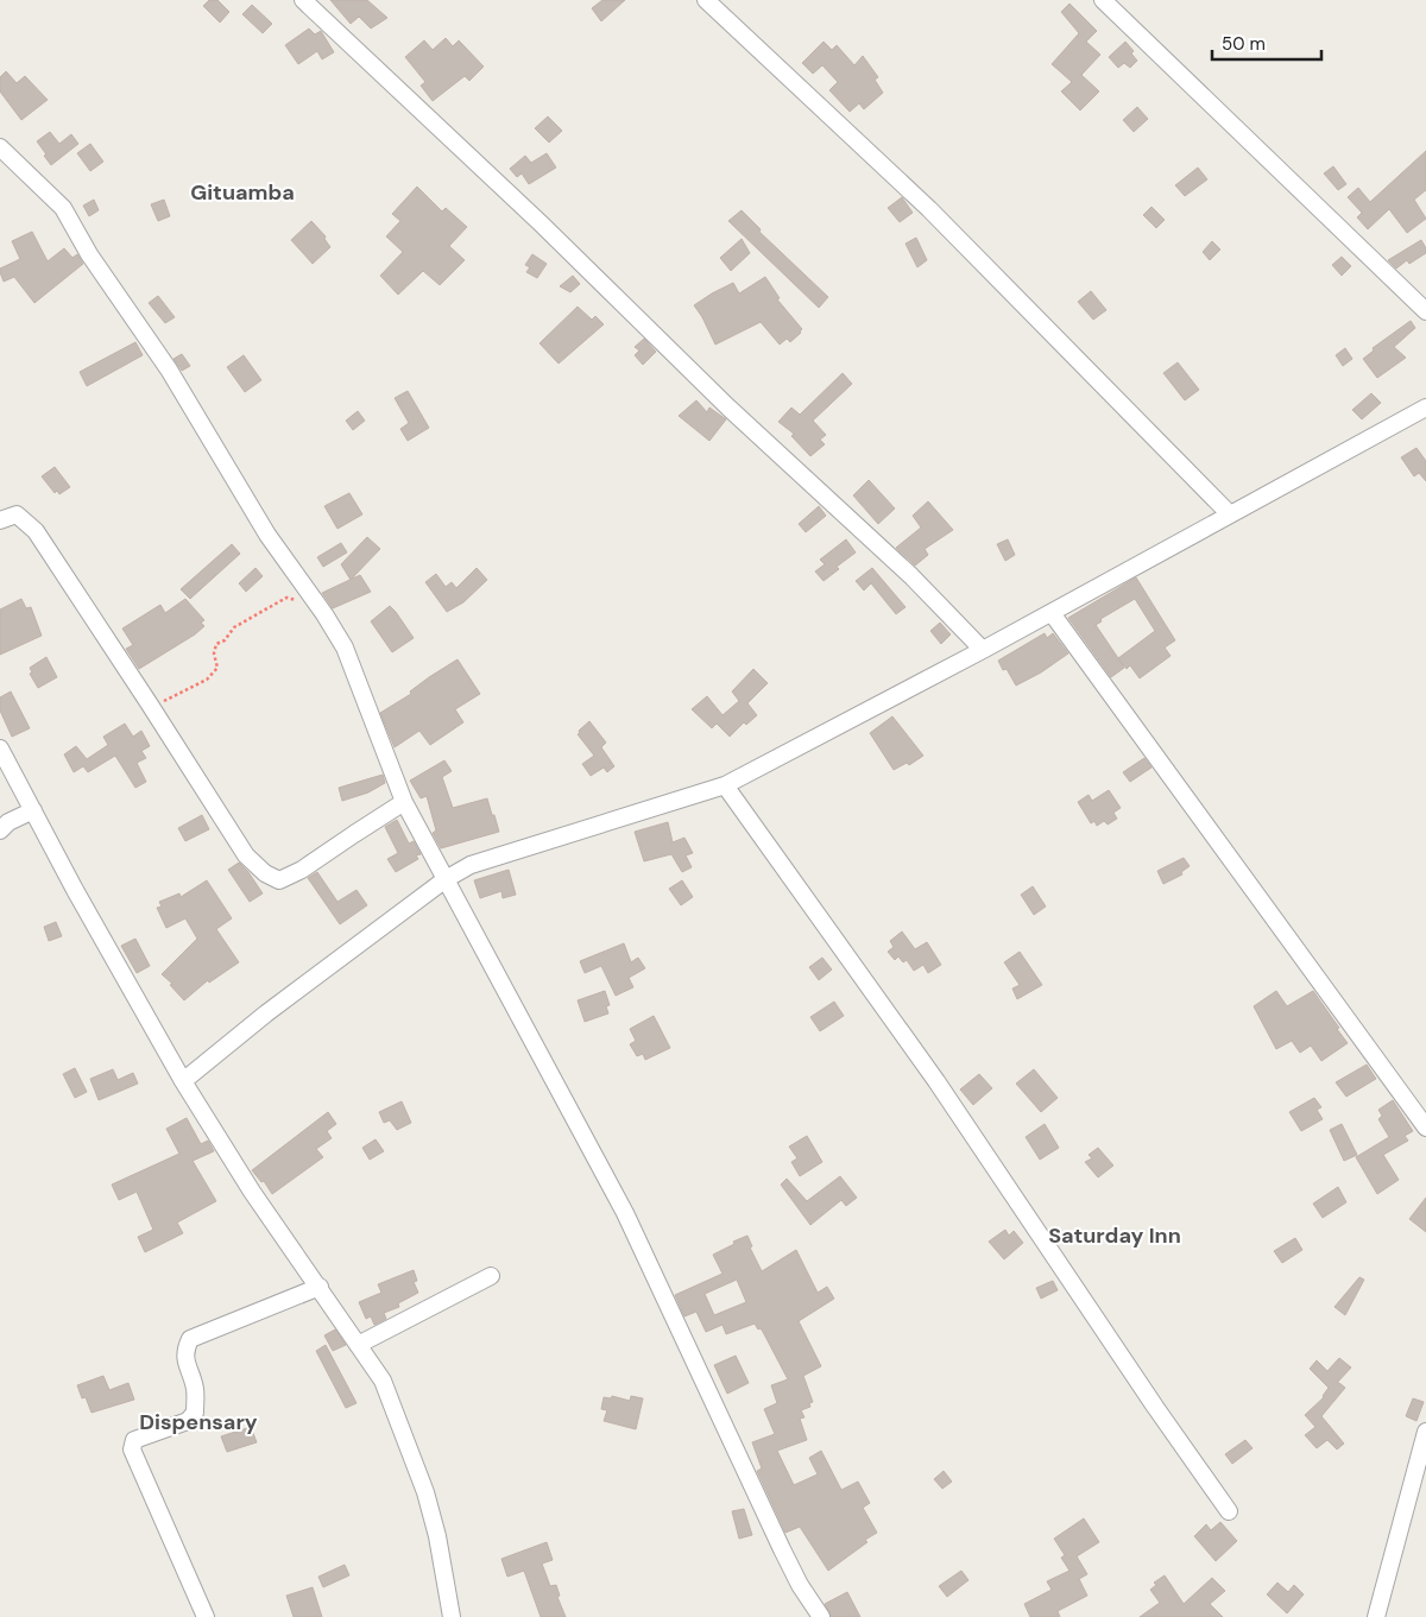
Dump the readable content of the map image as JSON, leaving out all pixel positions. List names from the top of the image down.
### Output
{
  "districts": ["Gituamba", "Saturday Inn", "Dispensary"],
  "scale_bar": "50 m"
}
